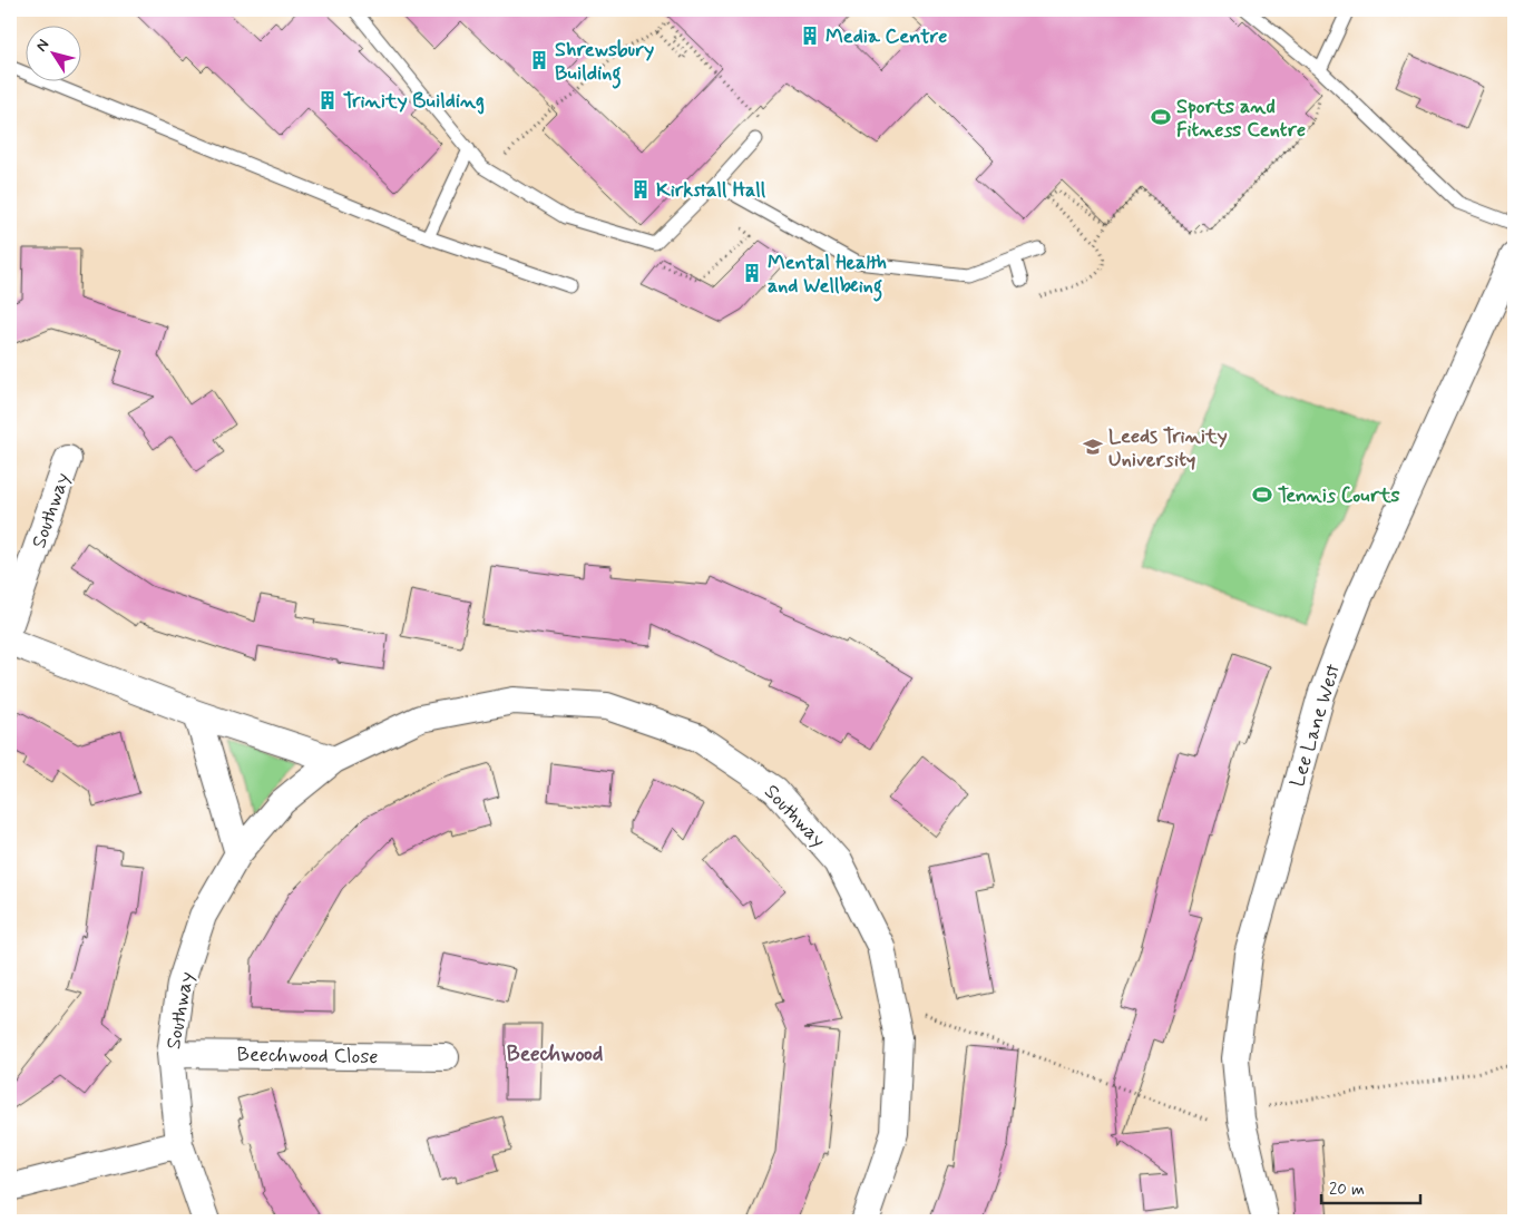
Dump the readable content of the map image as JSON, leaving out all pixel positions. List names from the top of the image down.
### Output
{
  "streets": {
    "street": ["Southway", "Lee Lane West", "Beechwood Close"]
  },
  "crossings": [
    ["Southway", "Beechwood Close"]
  ],
  "districts": ["Beechwood"],
  "places": {
    "building": [
      "Media Centre",
      "Shrewsbury Building",
      "Trinity Building",
      "Kirkstall Hall",
      "Mental Health and Wellbeing"
    ],
    "sports": ["Sports and Fitness Centre", "Tennis Courts"],
    "school or university": ["Leeds Trinity University"]
  },
  "scale_bar": "20 m",
  "north": "top left"
}
